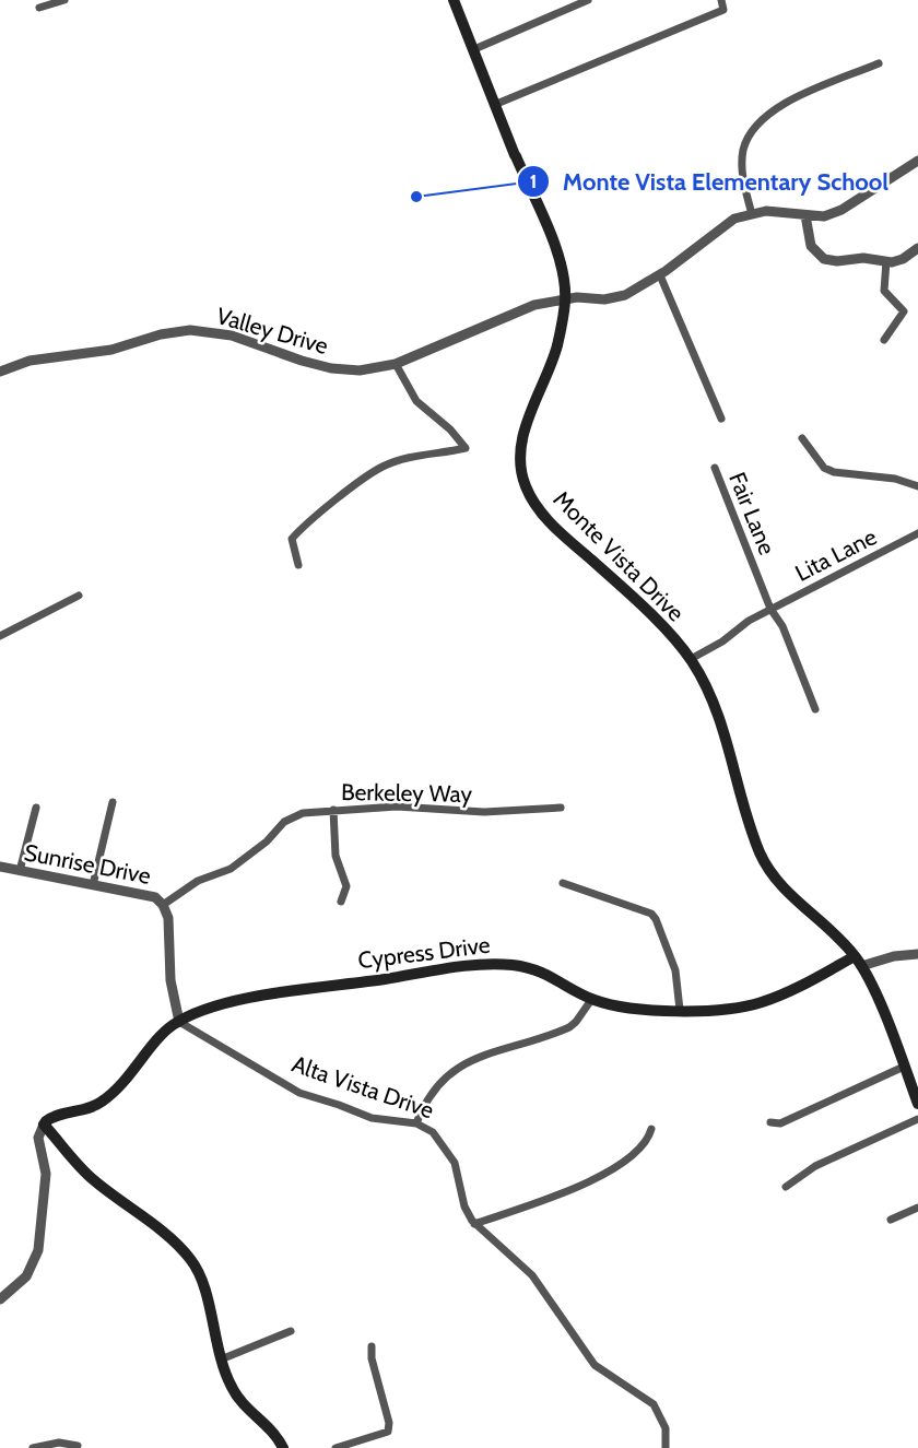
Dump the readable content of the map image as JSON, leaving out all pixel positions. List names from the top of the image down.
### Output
{
  "streets": {
    "main road": ["Monte Vista Drive", "Cypress Drive"],
    "street": [
      "Valley Drive",
      "Fair Lane",
      "Lita Lane",
      "Berkeley Way",
      "Sunrise Drive",
      "Alta Vista Drive"
    ]
  },
  "crossings": [
    ["Valley Drive", "Monte Vista Drive"],
    ["Fair Lane", "Lita Lane"],
    ["Lita Lane", "Monte Vista Drive"],
    ["Monte Vista Drive", "Cypress Drive"],
    ["Berkeley Way", "Sunrise Drive"],
    ["Sunrise Drive", "Cypress Drive"],
    ["Sunrise Drive", "Alta Vista Drive"],
    ["Cypress Drive", "Alta Vista Drive"]
  ],
  "places": ["Monte Vista Elementary School"]
}
